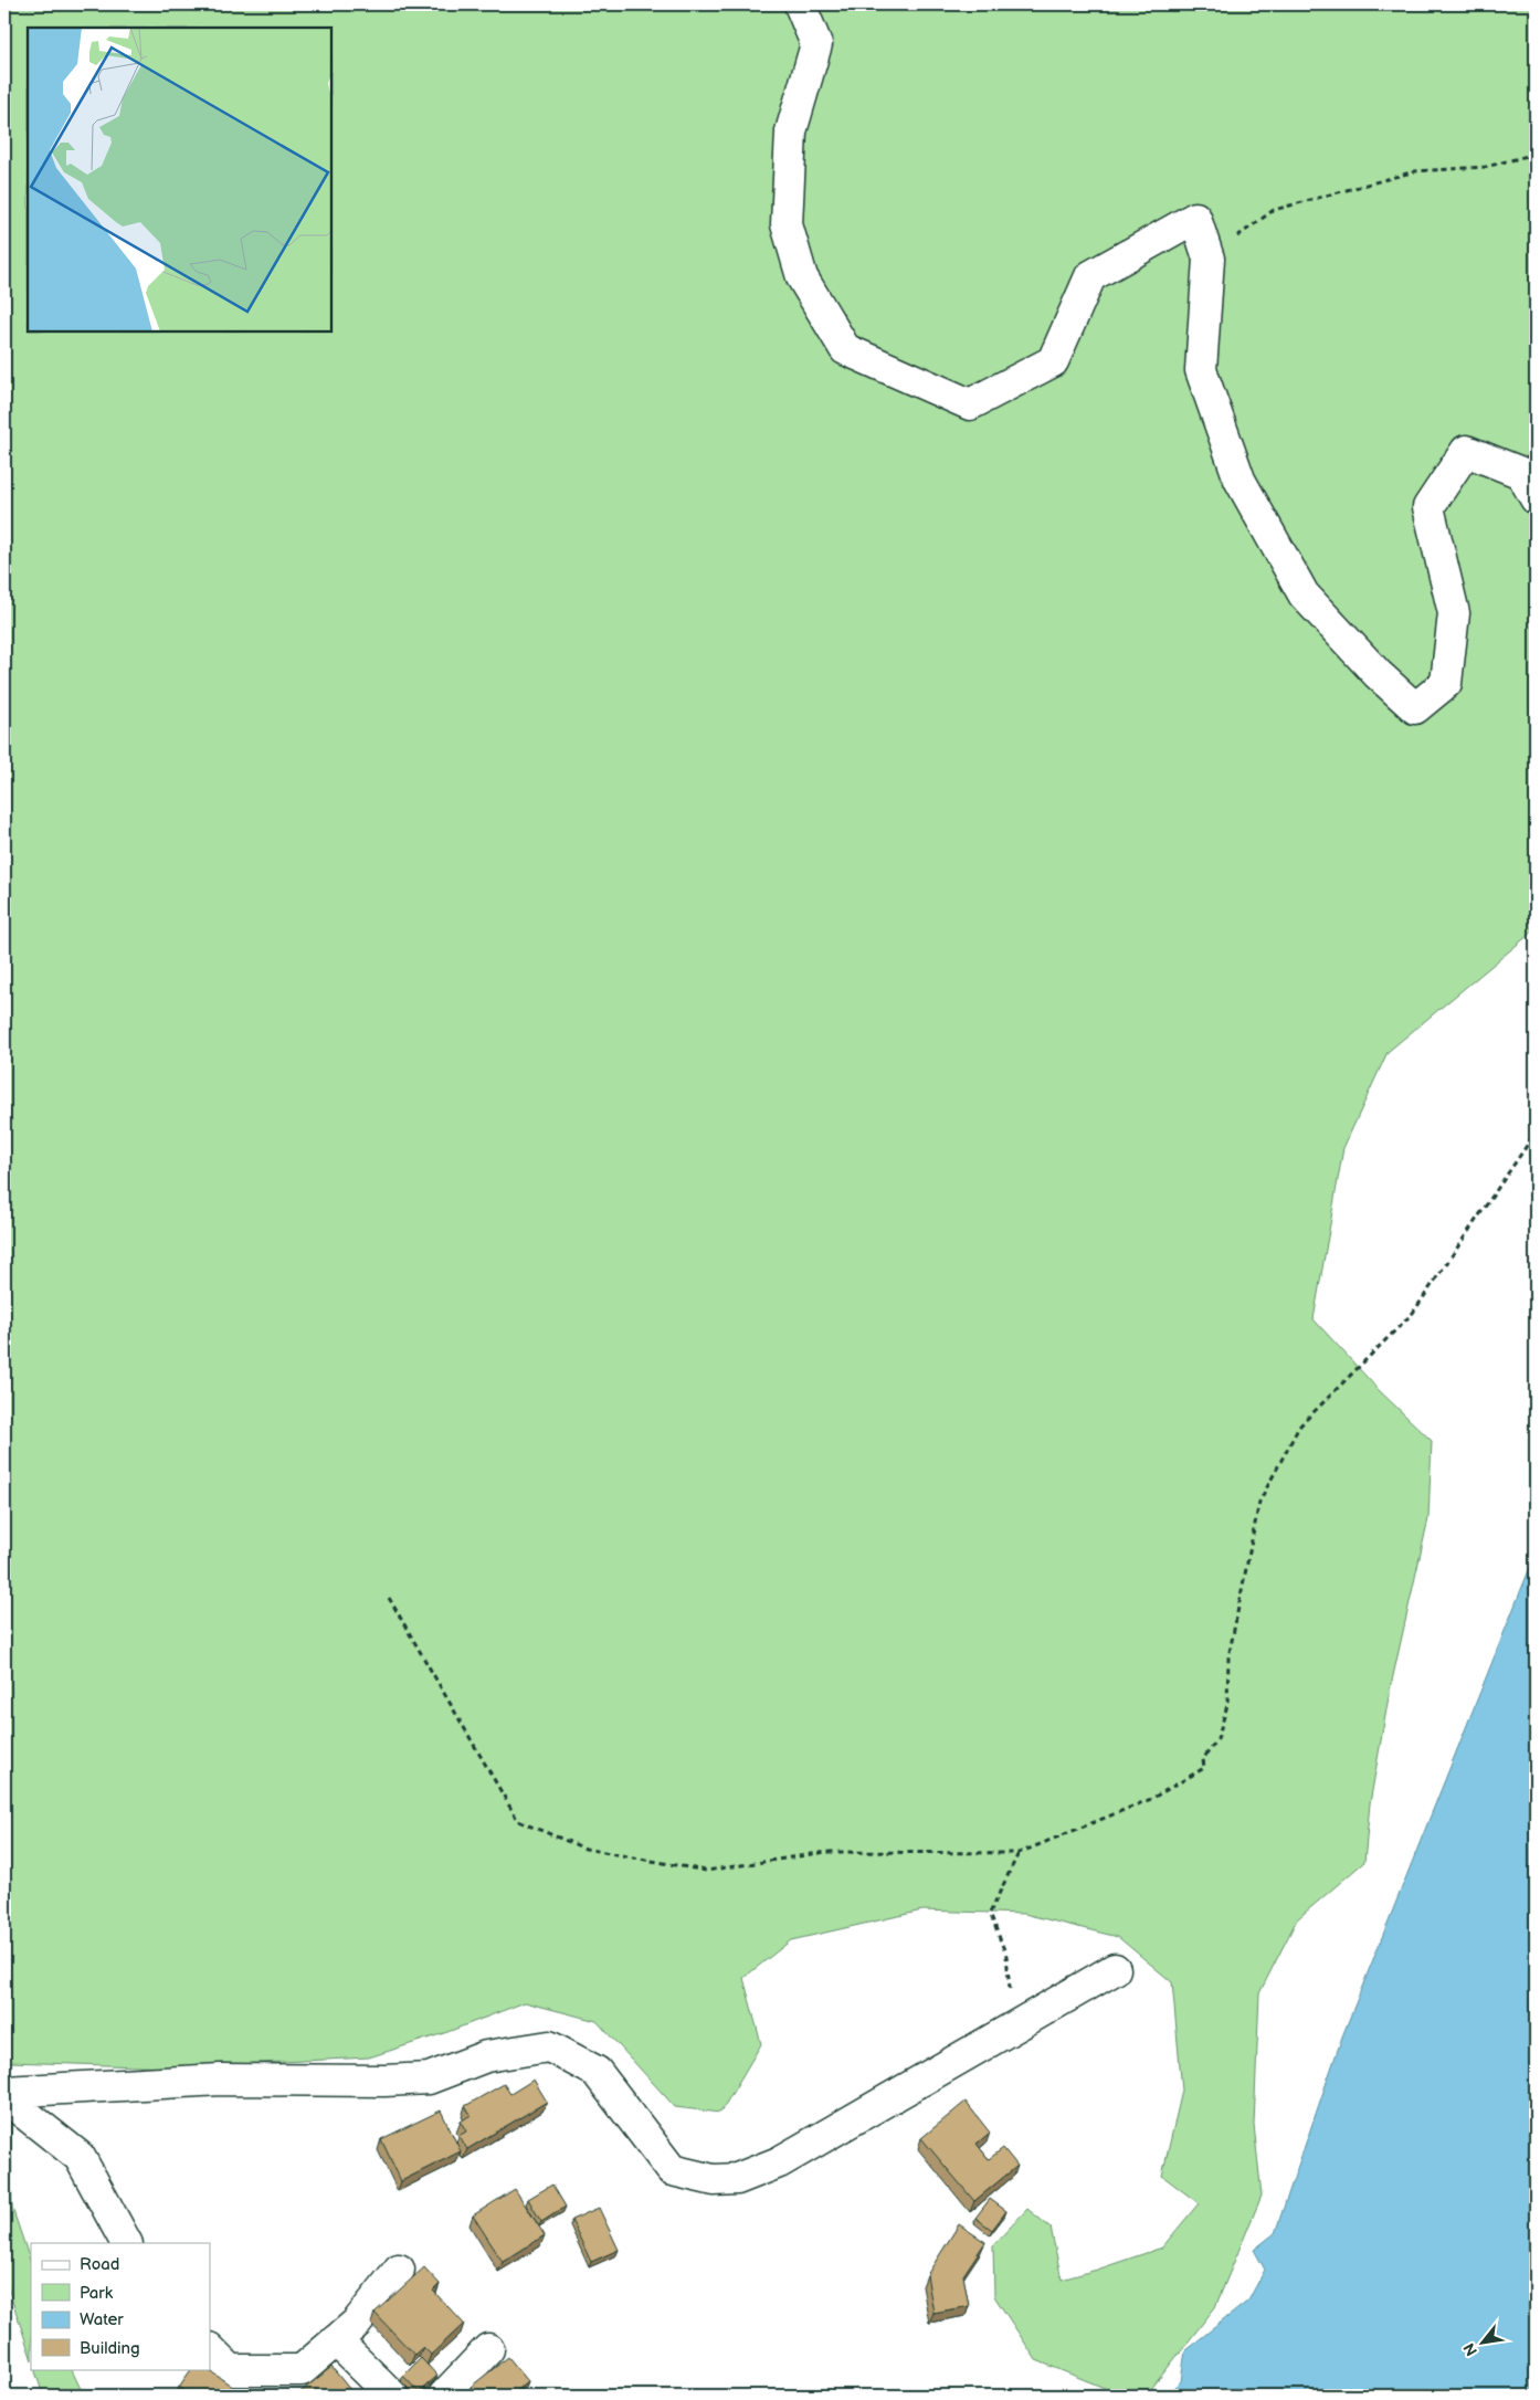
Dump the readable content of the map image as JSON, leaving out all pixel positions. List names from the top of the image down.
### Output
{
  "legend": [
    "Road",
    "Park",
    "Water",
    "Building"
  ],
  "north": "bottom left"
}
